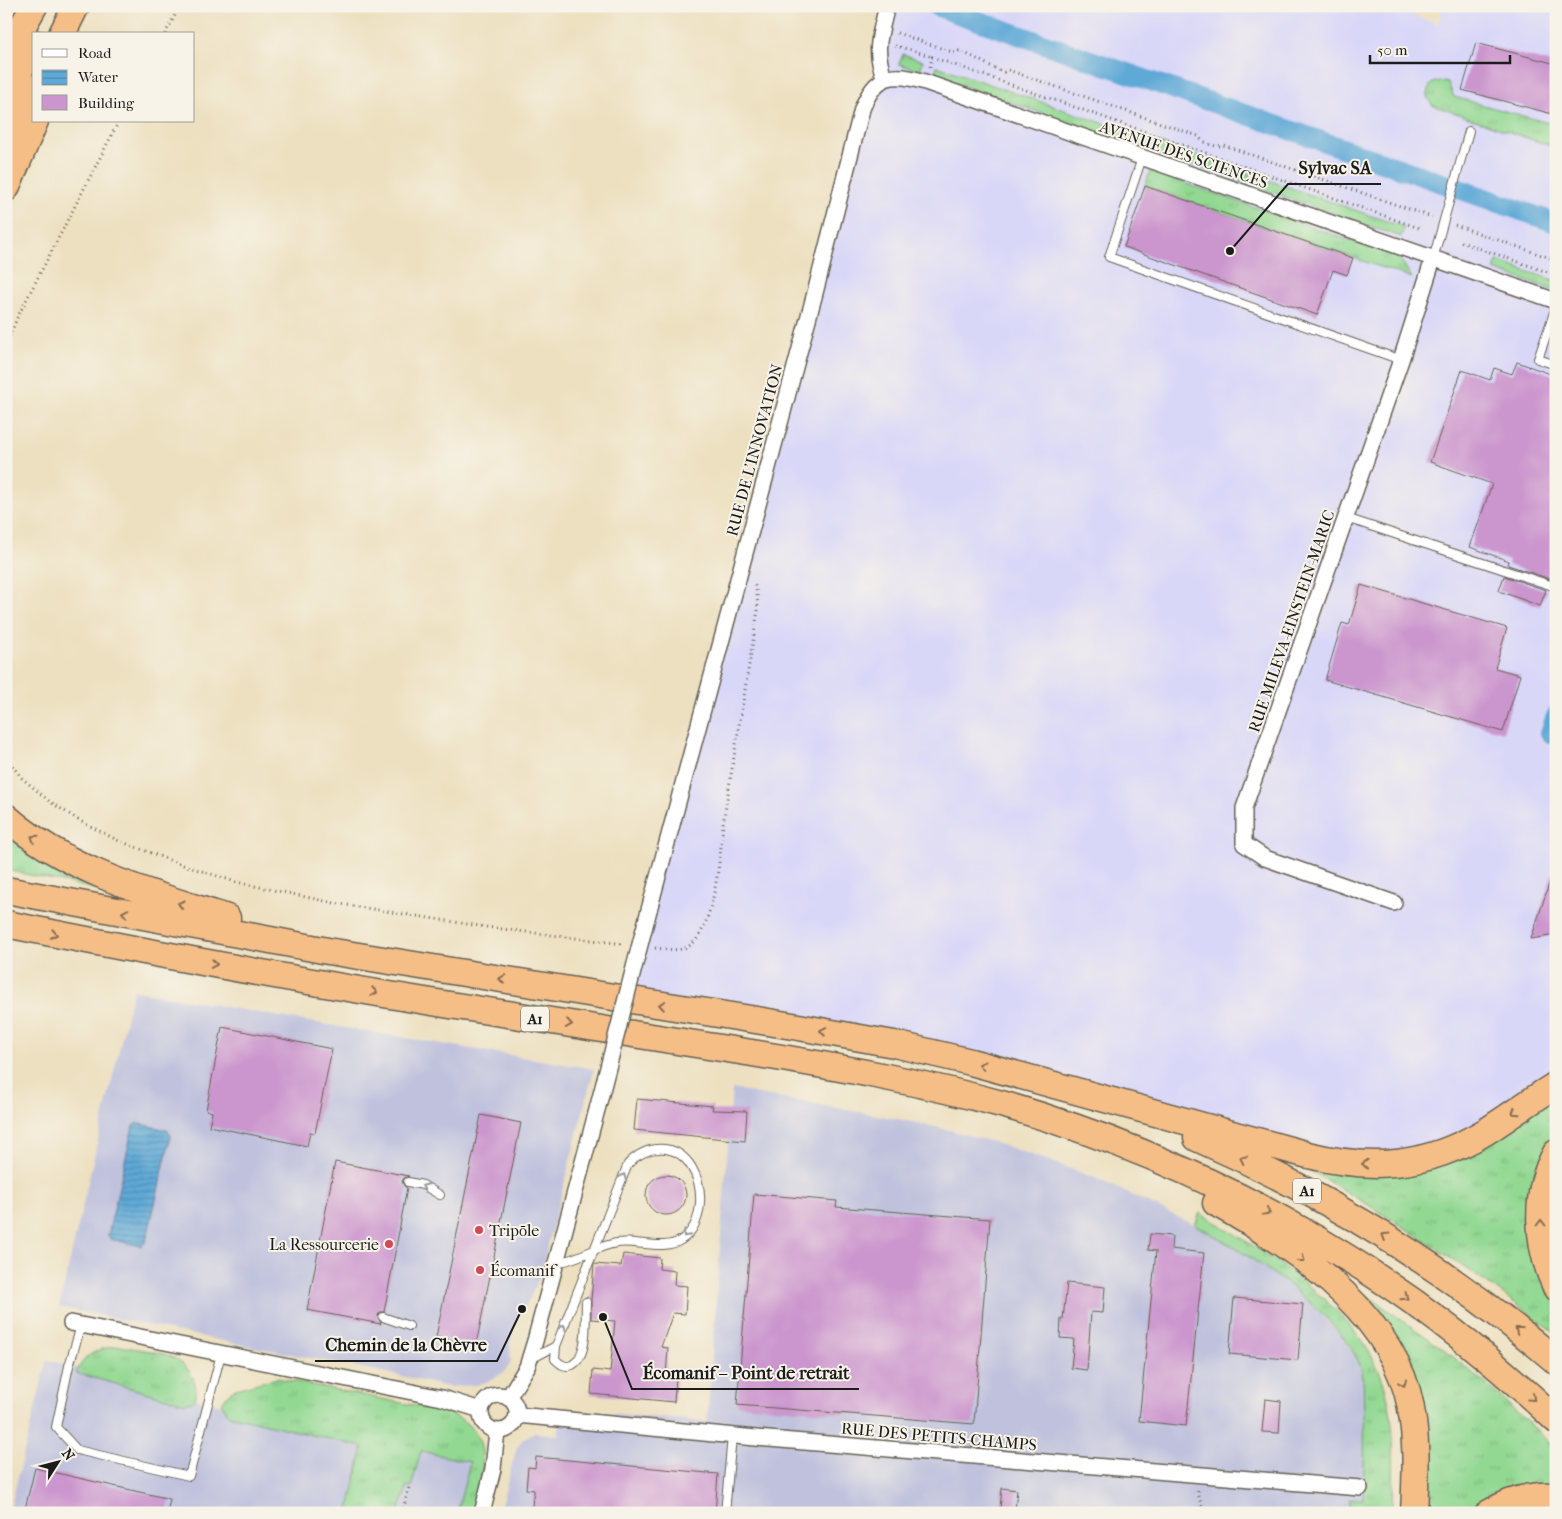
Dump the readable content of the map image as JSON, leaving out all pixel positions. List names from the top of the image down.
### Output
{
  "streets": {
    "highway": ["A1"],
    "street": [
      "AVENUE DES SCIENCES",
      "RUE DE L'INNOVATION",
      "RUE MILEVA-EINSTEIN-MARIC",
      "RUE DES PETITS-CHAMPS"
    ]
  },
  "crossings": [
    ["AVENUE DES SCIENCES", "RUE DE L'INNOVATION"],
    ["AVENUE DES SCIENCES", "RUE MILEVA-EINSTEIN-MARIC"],
    ["RUE DE L'INNOVATION", "RUE DES PETITS-CHAMPS"]
  ],
  "places": [
    "Sylvac SA",
    "Tripōle",
    "La Ressourcerie",
    "Écomanif",
    "Chemin de la Chèvre",
    "Écomanif – Point de retrait"
  ],
  "legend": ["Road", "Water", "Building"],
  "scale_bar": "50 m",
  "north": "top right"
}
